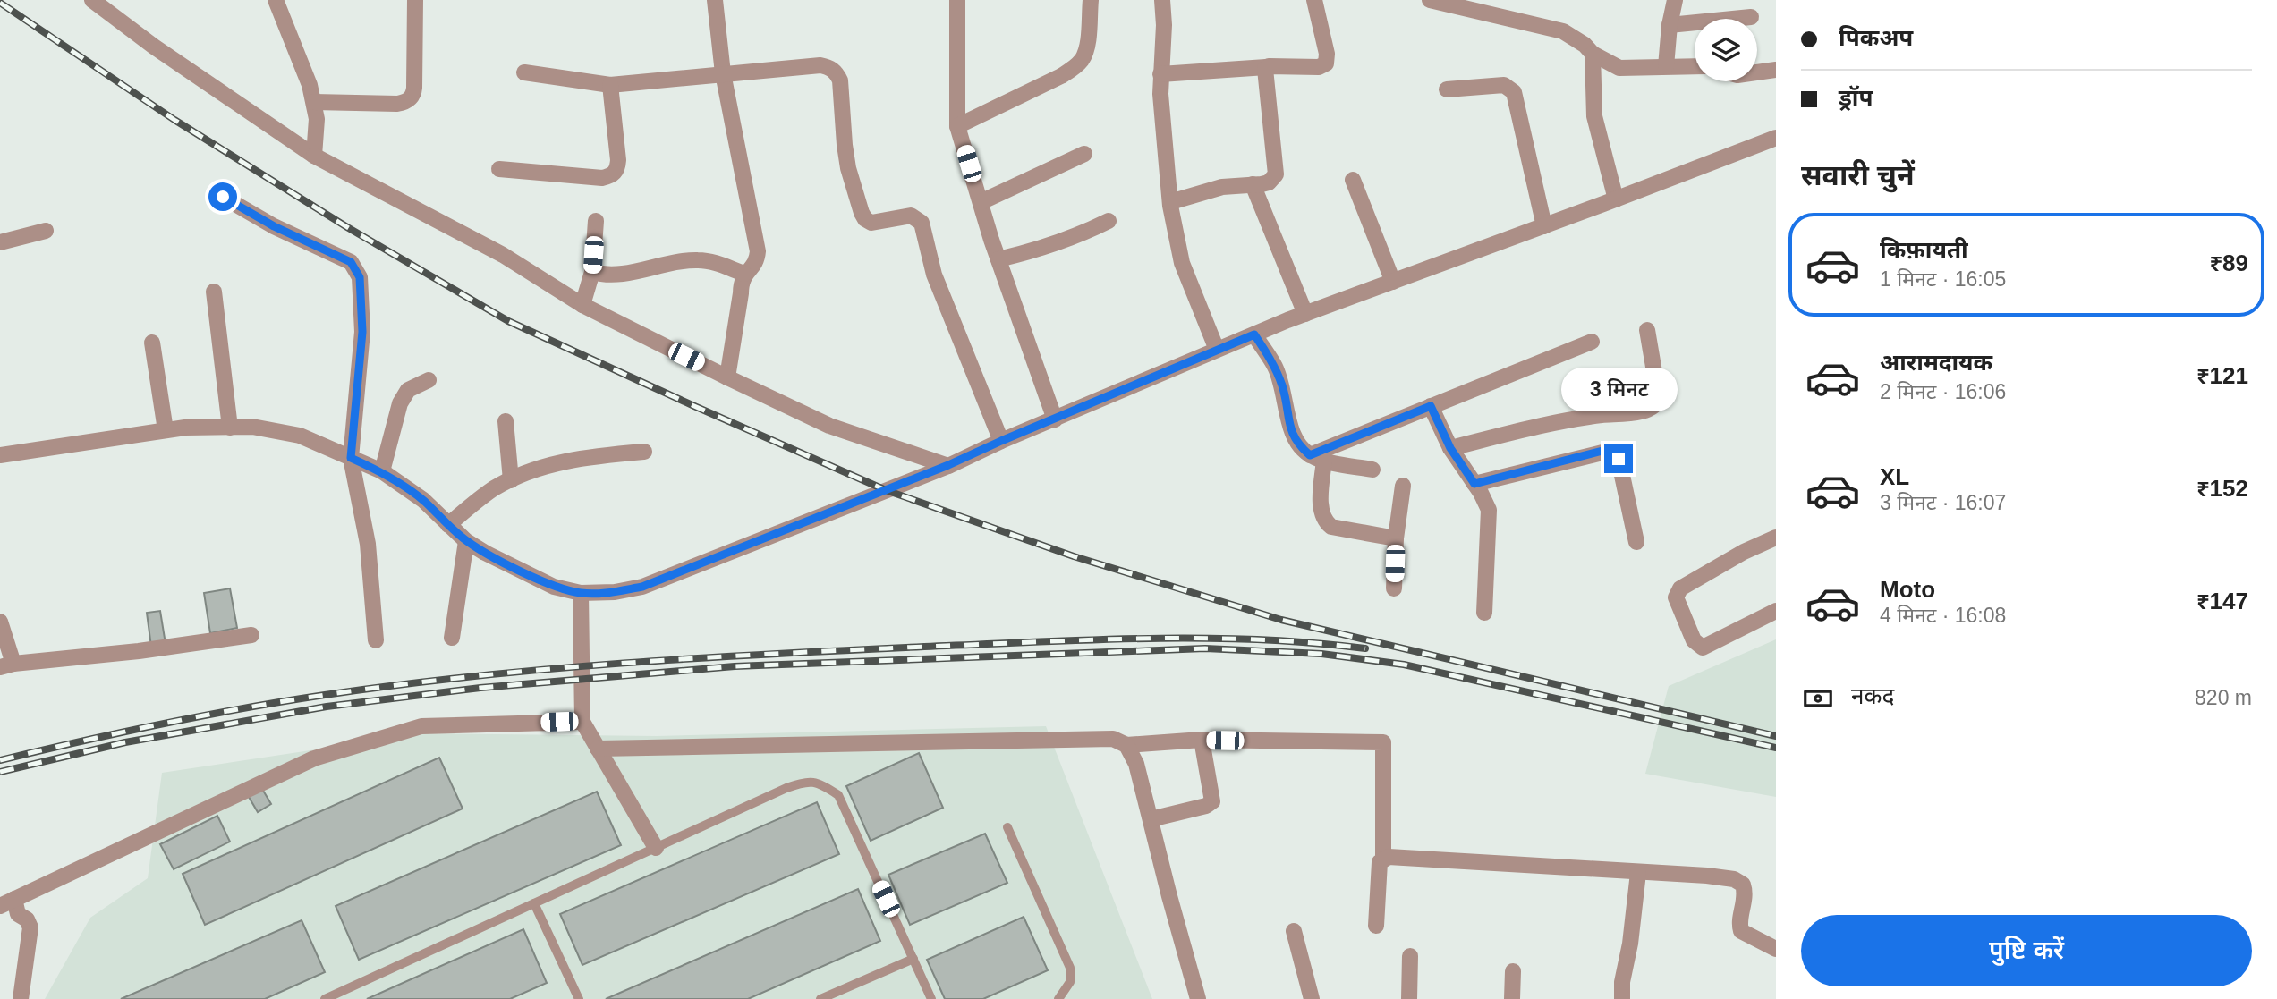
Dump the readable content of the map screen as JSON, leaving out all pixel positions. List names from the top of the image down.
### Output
{
  "page": {
    "banner": ["पिकअप", "ड्रॉप"],
    "heading": "सवारी चुनें",
    "list": [
      {
        "name": "किफ़ायती",
        "note": "1 मिनट · 16:05",
        "value": "₹89"
      },
      {
        "name": "आरामदायक",
        "note": "2 मिनट · 16:06",
        "value": "₹121"
      },
      {
        "name": "XL",
        "note": "3 मिनट · 16:07",
        "value": "₹152"
      },
      {
        "name": "Moto",
        "note": "4 मिनट · 16:08",
        "value": "₹147"
      }
    ],
    "bubble": "3 मिनट",
    "pay": ["नकद", "820 m"],
    "buttons": "पुष्टि करें"
  }
}
